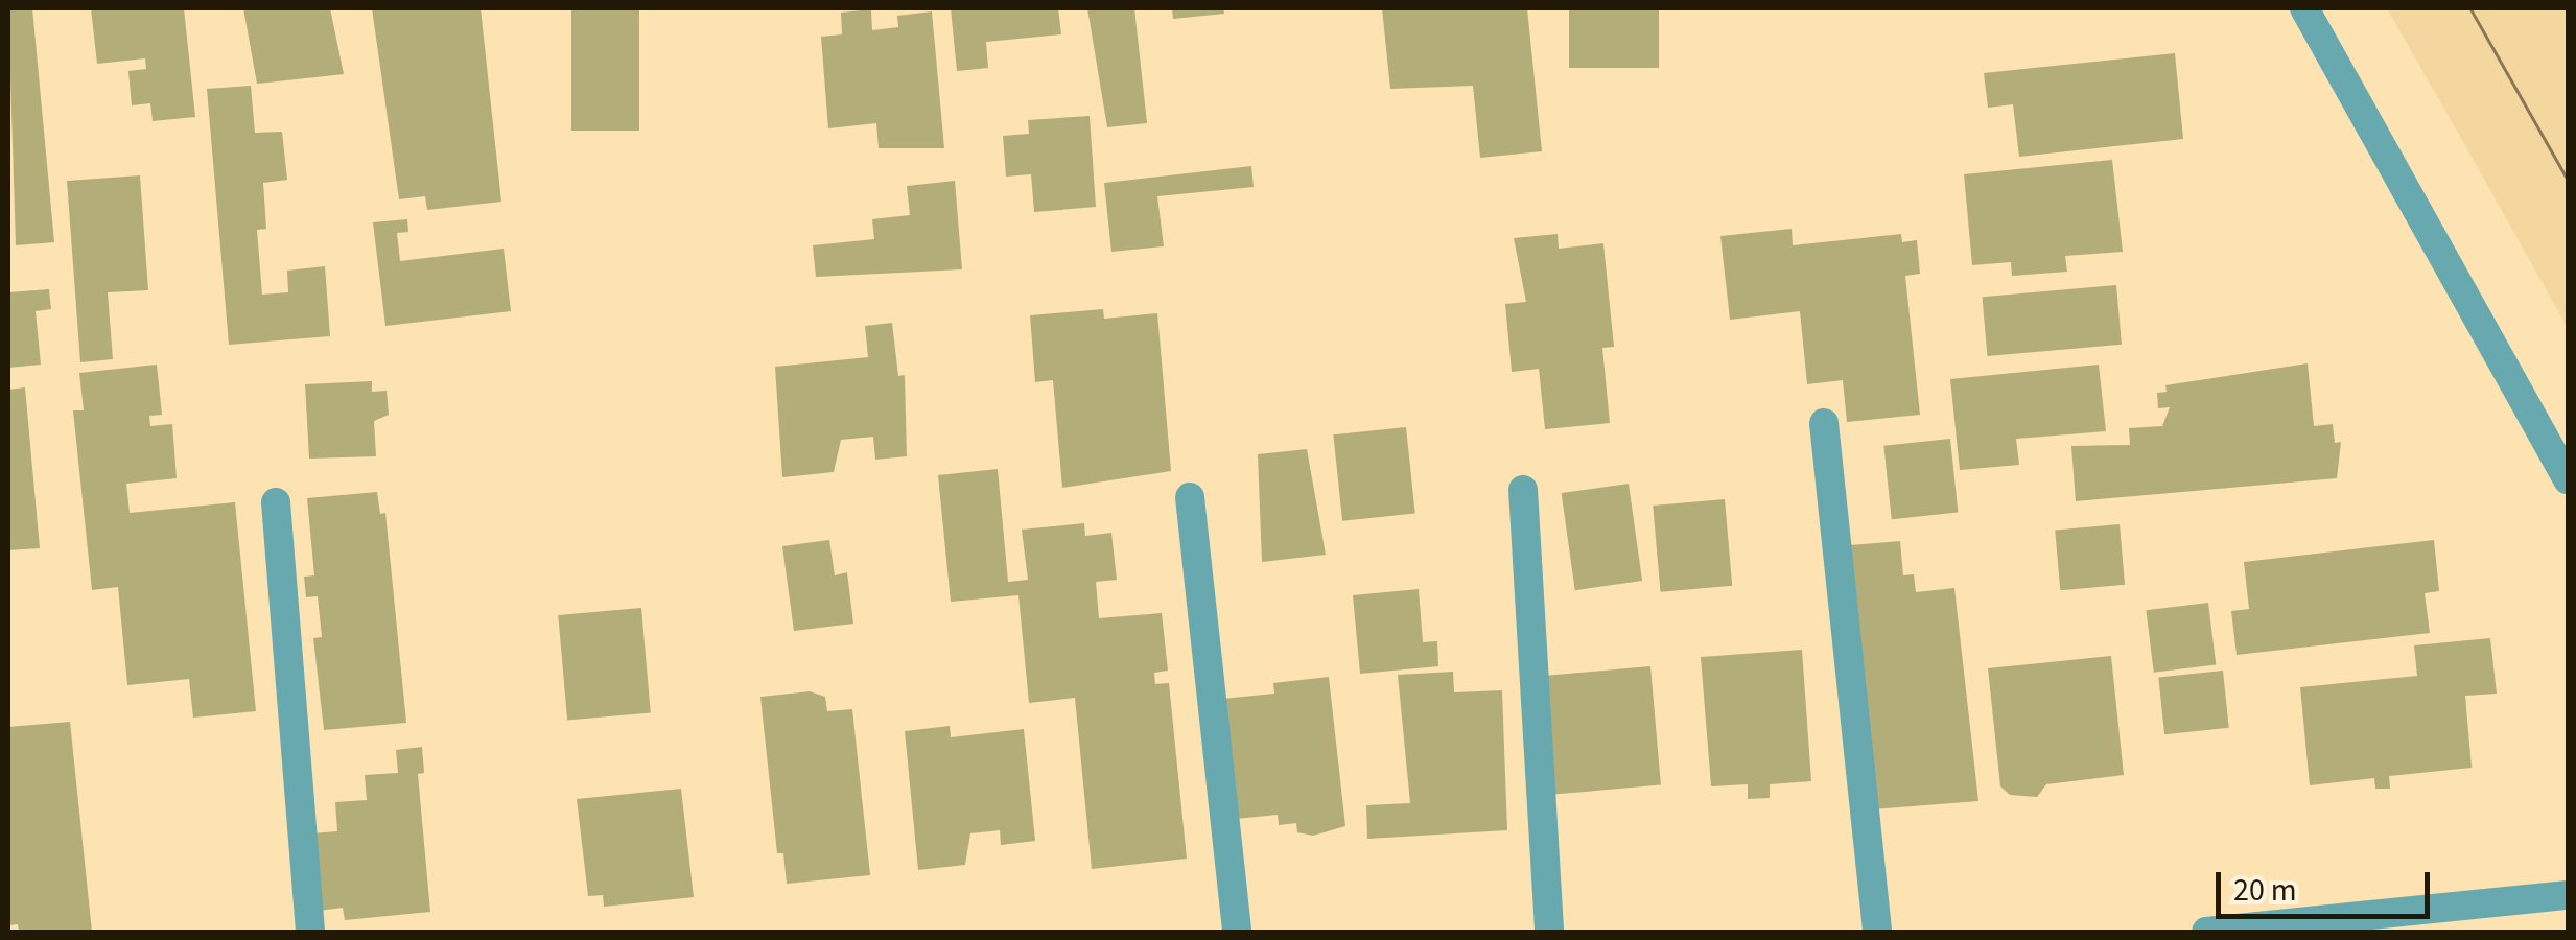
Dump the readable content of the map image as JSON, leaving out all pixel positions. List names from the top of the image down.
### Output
{
  "scale_bar": "20 m"
}
